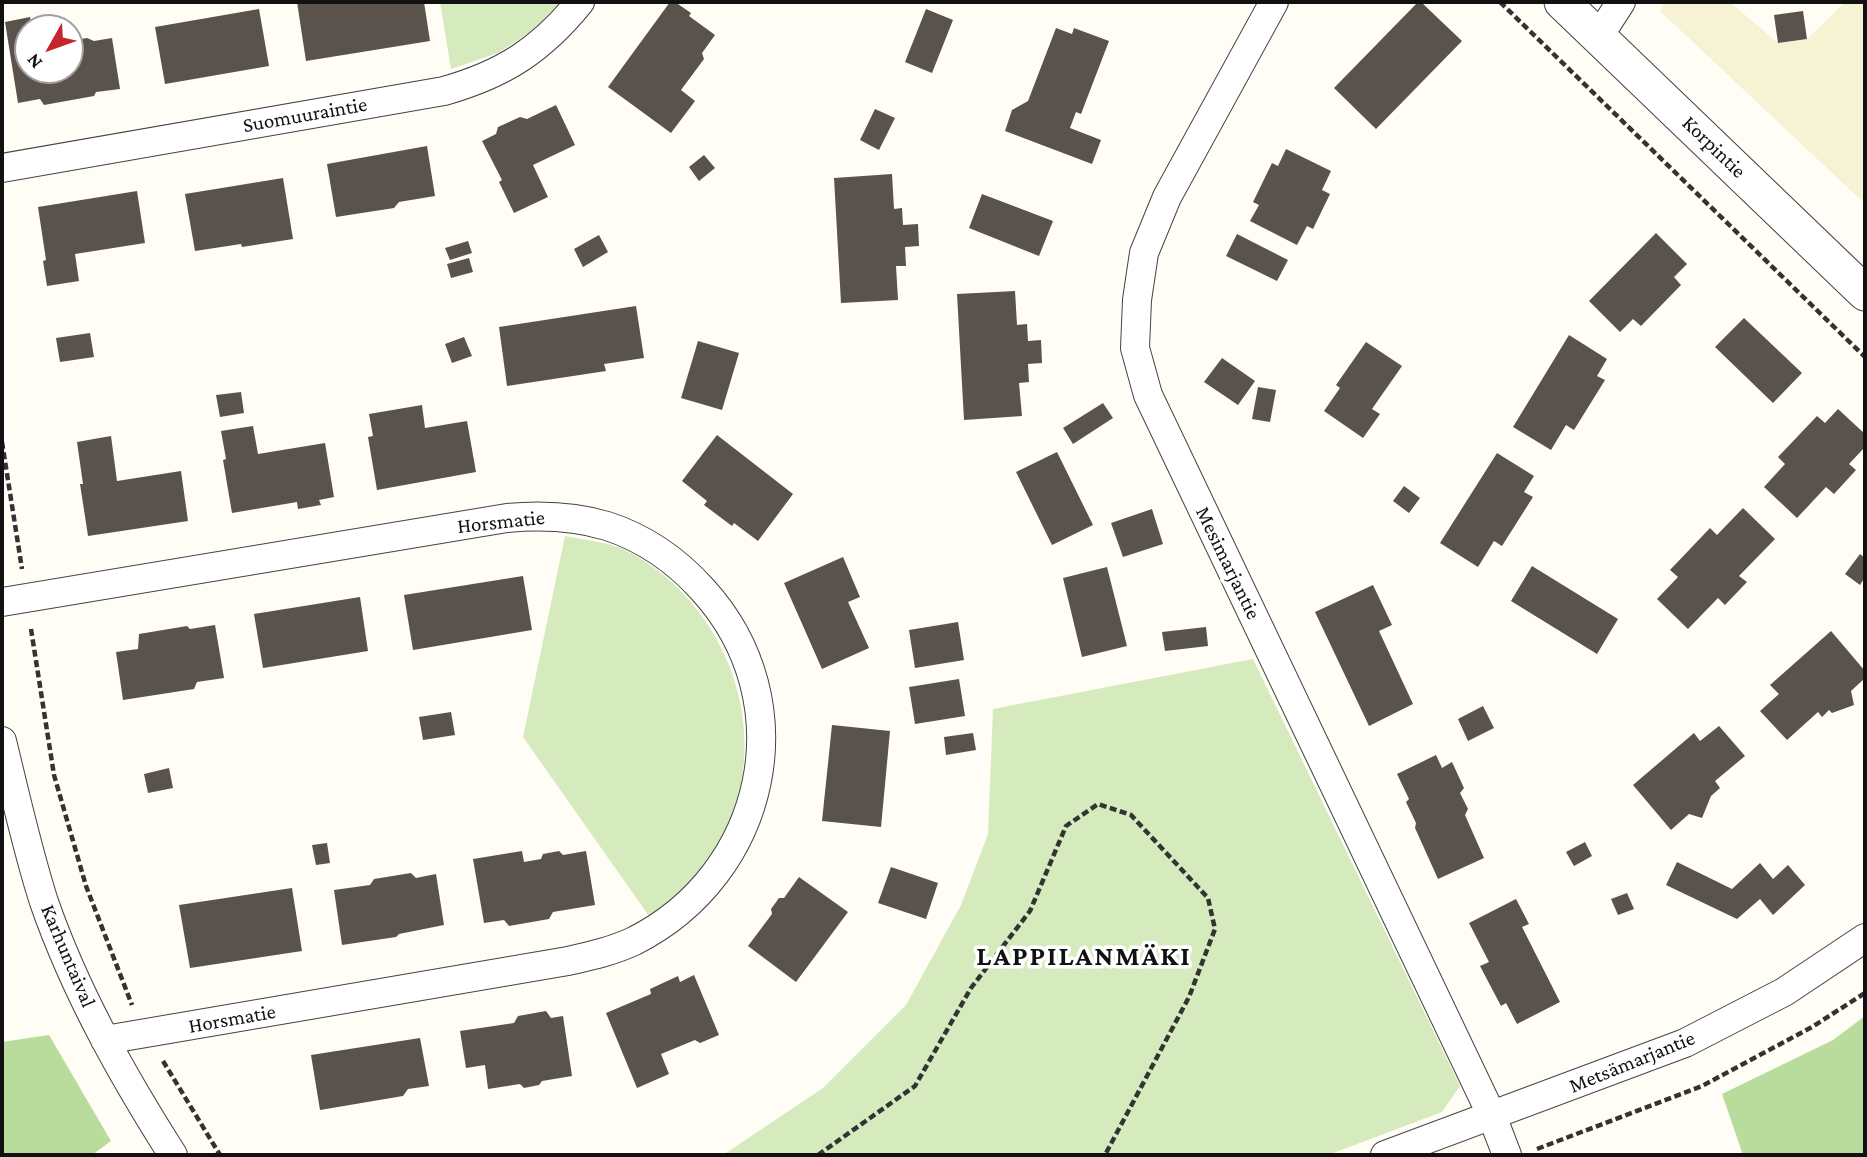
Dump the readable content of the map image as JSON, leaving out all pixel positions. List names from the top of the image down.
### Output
{
  "streets": {
    "street": [
      "Suomuuraintie",
      "Korpintie",
      "Horsmatie",
      "Mesimarjantie",
      "Karhuntaival",
      "Metsämarjantie"
    ]
  },
  "crossings": [
    ["Horsmatie", "Karhuntaival"],
    ["Mesimarjantie", "Metsämarjantie"]
  ],
  "districts": ["LAPPILANMÄKI"],
  "north": "bottom left"
}
